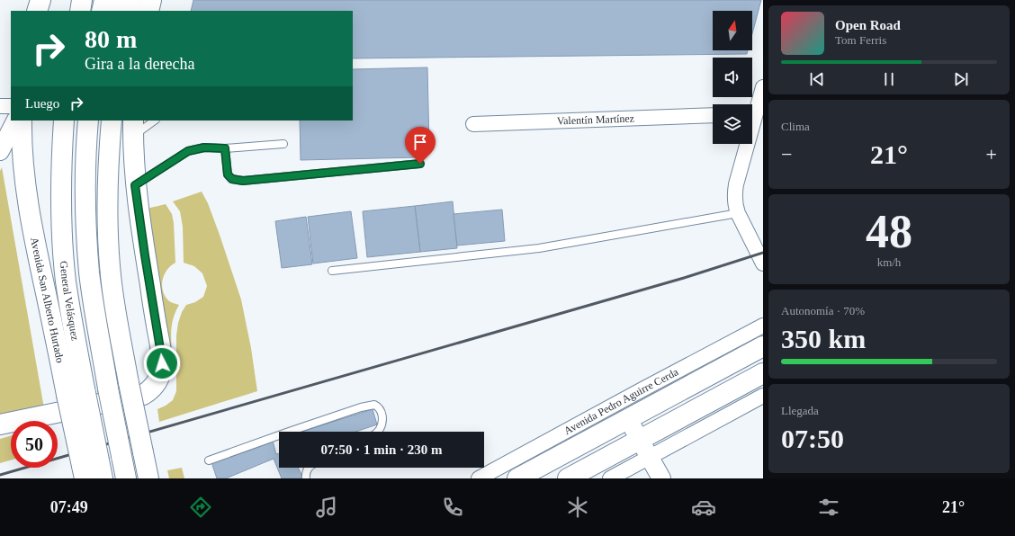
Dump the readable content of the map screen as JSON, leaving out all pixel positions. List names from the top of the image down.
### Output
{
  "streets": {
    "main road": ["Avenida San Alberto Hurtado", "General Velásquez", "Avenida Pedro Aguirre Cerda"],
    "street": ["Valentín Martínez"]
  },
  "crossings": [
    ["Avenida San Alberto Hurtado", "General Velásquez"]
  ],
  "north": "top",
  "page": {
    "turn": ["80 m", "Gira a la derecha"],
    "song": ["Open Road", "Tom Ferris"],
    "then": "Luego",
    "tile": [
      "Clima",
      ["48", "km/h"],
      ["Autonomía · 70%", "350 km"],
      ["Llegada", "07:50"]
    ],
    "heat": ["−", "21°", "+"],
    "limit": "50",
    "trip": "07:50 · 1 min · 230 m",
    "tabs": ["07:49", "21°"]
  }
}
